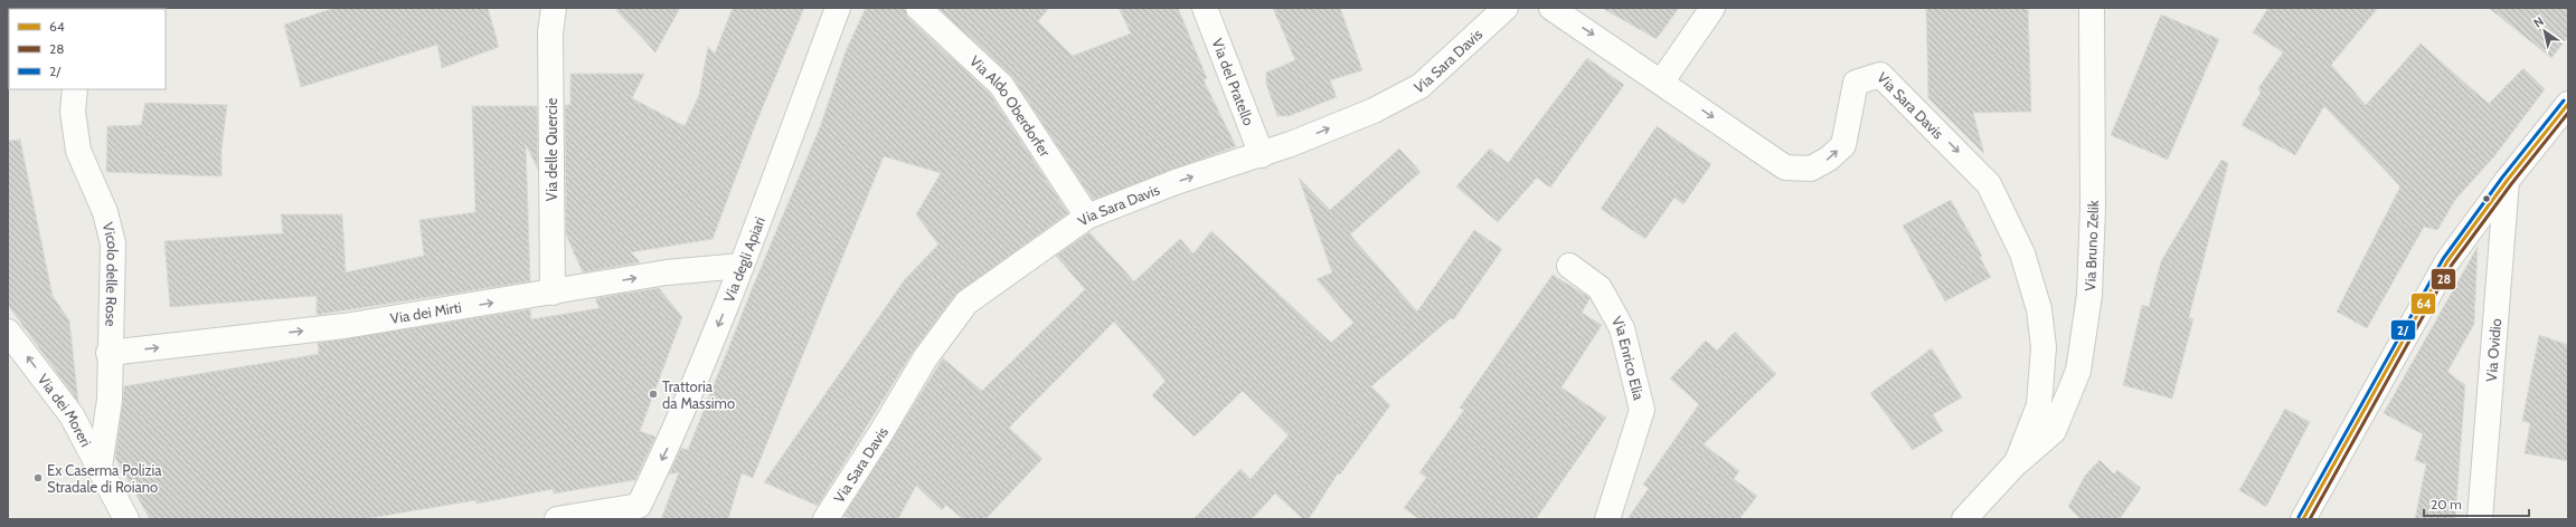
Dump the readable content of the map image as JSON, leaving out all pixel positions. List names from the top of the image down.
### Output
{
  "streets": {
    "street": [
      "Via Sara Davis",
      "Via del Pratello",
      "Via Aldo Oberdorfer",
      "Via delle Quercie",
      "Via Bruno Zelik",
      "Via degli Apiari",
      "Vicolo delle Rose",
      "Via dei Mirti",
      "Via Ovidio",
      "Via Enrico Elia",
      "Via dei Moreri"
    ]
  },
  "crossings": [
    ["Via Sara Davis", "Via del Pratello"],
    ["Via Sara Davis", "Via Aldo Oberdorfer"],
    ["Via Sara Davis", "Via Bruno Zelik"],
    ["Via delle Quercie", "Via dei Mirti"],
    ["Via degli Apiari", "Via dei Mirti"],
    ["Vicolo delle Rose", "Via dei Mirti"],
    ["Vicolo delle Rose", "Via dei Moreri"]
  ],
  "one_way": ["Via degli Apiari", "Via dei Mirti", "Via dei Moreri"],
  "places": ["Trattoria da Massimo", "Ex Caserma Polizia Stradale di Roiano"],
  "lines": ["transit line 2/", "transit line 64", "transit line 28"],
  "legend": ["64", "28", "2/"],
  "scale_bar": "20 m",
  "north": "top left"
}
